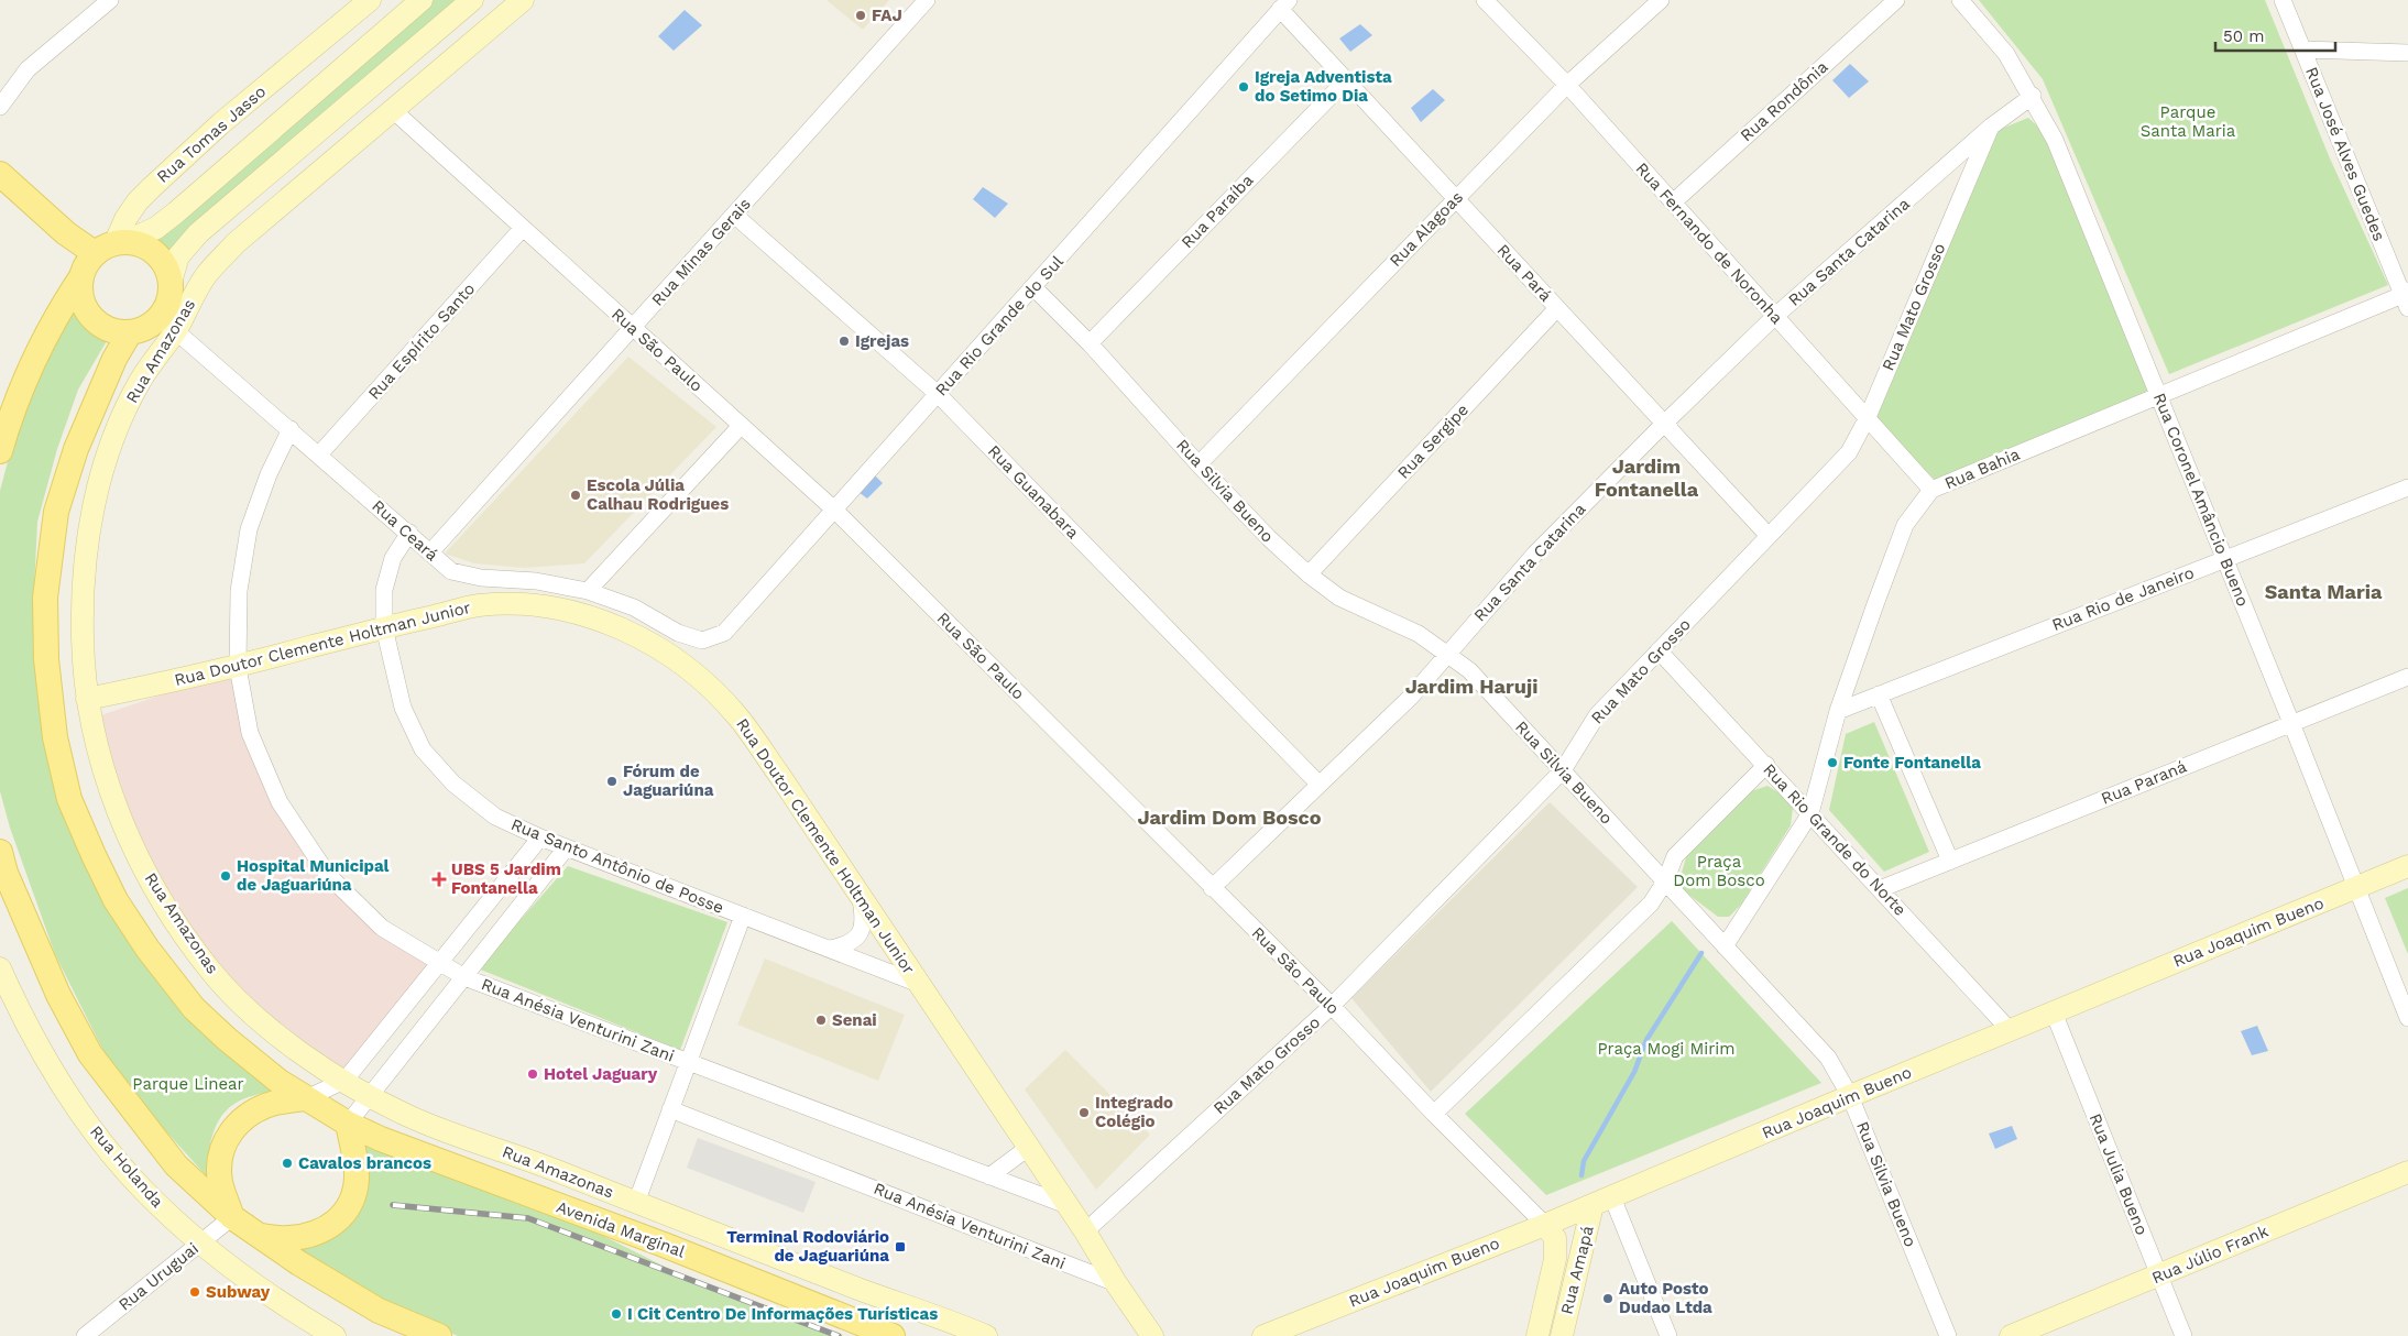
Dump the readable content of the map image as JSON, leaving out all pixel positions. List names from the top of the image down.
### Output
{
  "streets": {
    "main road": ["Avenida Marginal"],
    "street": [
      "Rua Rondônia",
      "Rua Tomas Jasso",
      "Rua José Alves Guedes",
      "Rua Paraíba",
      "Rua Alagoas",
      "Rua Fernando de Noronha",
      "Rua Minas Gerais",
      "Rua Santa Catarina",
      "Rua Pará",
      "Rua Mato Grosso",
      "Rua Rio Grande do Sul",
      "Rua Espírito Santo",
      "Rua São Paulo",
      "Rua Amazonas",
      "Rua Sergipe",
      "Rua Bahia",
      "Rua Silvia Bueno",
      "Rua Guanabara",
      "Rua Coronel Amâncio Bueno",
      "Rua Ceará",
      "Rua Rio de Janeiro",
      "Rua Doutor Clemente Holtman Junior",
      "Rua Paraná",
      "Rua Rio Grande do Norte",
      "Rua Santo Antônio de Posse",
      "Rua Joaquim Bueno",
      "Rua Anésia Venturini Zani",
      "Rua Holanda",
      "Rua Julia Bueno",
      "Rua Júlio Frank",
      "Rua Amapá",
      "Rua Uruguai"
    ]
  },
  "crossings": [
    ["Rua Rondônia", "Rua Fernando de Noronha"],
    ["Rua Tomas Jasso", "Rua Amazonas"],
    ["Rua Tomas Jasso", "Rua Ceará"],
    ["Rua José Alves Guedes", "Rua Bahia"],
    ["Rua Paraíba", "Rua Pará"],
    ["Rua Paraíba", "Rua Silvia Bueno"],
    ["Rua Alagoas", "Rua Fernando de Noronha"],
    ["Rua Alagoas", "Rua Pará"],
    ["Rua Alagoas", "Rua Silvia Bueno"],
    ["Rua Fernando de Noronha", "Rua Santa Catarina"],
    ["Rua Fernando de Noronha", "Rua Mato Grosso"],
    ["Rua Fernando de Noronha", "Rua Bahia"],
    ["Rua Minas Gerais", "Rua São Paulo"],
    ["Rua Minas Gerais", "Rua Guanabara"],
    ["Rua Minas Gerais", "Rua Ceará"],
    ["Rua Santa Catarina", "Rua Pará"],
    ["Rua Santa Catarina", "Rua Mato Grosso"],
    ["Rua Santa Catarina", "Rua São Paulo"],
    ["Rua Santa Catarina", "Rua Silvia Bueno"],
    ["Rua Santa Catarina", "Rua Guanabara"],
    ["Rua Santa Catarina", "Rua Coronel Amâncio Bueno"],
    ["Rua Pará", "Rua Mato Grosso"],
    ["Rua Pará", "Rua Rio Grande do Sul"],
    ["Rua Pará", "Rua Sergipe"],
    ["Rua Mato Grosso", "Rua São Paulo"],
    ["Rua Mato Grosso", "Rua Silvia Bueno"],
    ["Rua Mato Grosso", "Rua Doutor Clemente Holtman Junior"],
    ["Rua Mato Grosso", "Rua Rio Grande do Norte"],
    ["Rua Rio Grande do Sul", "Rua São Paulo"],
    ["Rua Rio Grande do Sul", "Rua Silvia Bueno"],
    ["Rua Rio Grande do Sul", "Rua Guanabara"],
    ["Rua Rio Grande do Sul", "Rua Ceará"],
    ["Rua Espírito Santo", "Rua São Paulo"],
    ["Rua Espírito Santo", "Rua Ceará"],
    ["Rua São Paulo", "Rua Amazonas"],
    ["Rua São Paulo", "Rua Joaquim Bueno"],
    ["Rua São Paulo", "Rua Amapá"],
    ["Rua Amazonas", "Rua Ceará"],
    ["Rua Amazonas", "Rua Doutor Clemente Holtman Junior"],
    ["Rua Sergipe", "Rua Silvia Bueno"],
    ["Rua Bahia", "Rua Silvia Bueno"],
    ["Rua Bahia", "Rua Coronel Amâncio Bueno"],
    ["Rua Bahia", "Rua Rio de Janeiro"],
    ["Rua Bahia", "Rua Rio Grande do Norte"],
    ["Rua Silvia Bueno", "Rua Joaquim Bueno"],
    ["Rua Coronel Amâncio Bueno", "Rua Rio de Janeiro"],
    ["Rua Coronel Amâncio Bueno", "Rua Paraná"],
    ["Rua Coronel Amâncio Bueno", "Rua Joaquim Bueno"],
    ["Rua Ceará", "Rua Santo Antônio de Posse"],
    ["Rua Ceará", "Rua Anésia Venturini Zani"],
    ["Rua Doutor Clemente Holtman Junior", "Rua Santo Antônio de Posse"],
    ["Rua Doutor Clemente Holtman Junior", "Rua Anésia Venturini Zani"],
    ["Rua Paraná", "Rua Rio Grande do Norte"],
    ["Rua Rio Grande do Norte", "Rua Joaquim Bueno"],
    ["Rua Joaquim Bueno", "Rua Julia Bueno"],
    ["Rua Joaquim Bueno", "Rua Amapá"],
    ["Rua Holanda", "Rua Uruguai"],
    ["Rua Julia Bueno", "Rua Júlio Frank"],
    ["Avenida Marginal", "Rua Uruguai"]
  ],
  "districts": [
    "Jardim Fontanella",
    "Santa Maria",
    "Jardim Haruji",
    "Jardim Dom Bosco"
  ],
  "parks": [
    "Parque Santa Maria",
    "Praça Dom Bosco",
    "Praça Mogi Mirim",
    "Parque Linear"
  ],
  "places": {
    "other": [
      "FAJ",
      "Igreja Adventista do Setimo Dia",
      "Igrejas",
      "Escola Júlia Calhau Rodrigues",
      "Fonte Fontanella",
      "Fórum de Jaguariúna",
      "Hospital Municipal de Jaguariúna",
      "Senai",
      "Hotel Jaguary",
      "Integrado Colégio",
      "Cavalos brancos",
      "Subway",
      "Auto Posto Dudao Ltda",
      "I Cit Centro De Informações Turísticas"
    ],
    "health": ["UBS 5 Jardim Fontanella"],
    "transit": ["Terminal Rodoviário de Jaguariúna"]
  },
  "scale_bar": "50 m"
}
